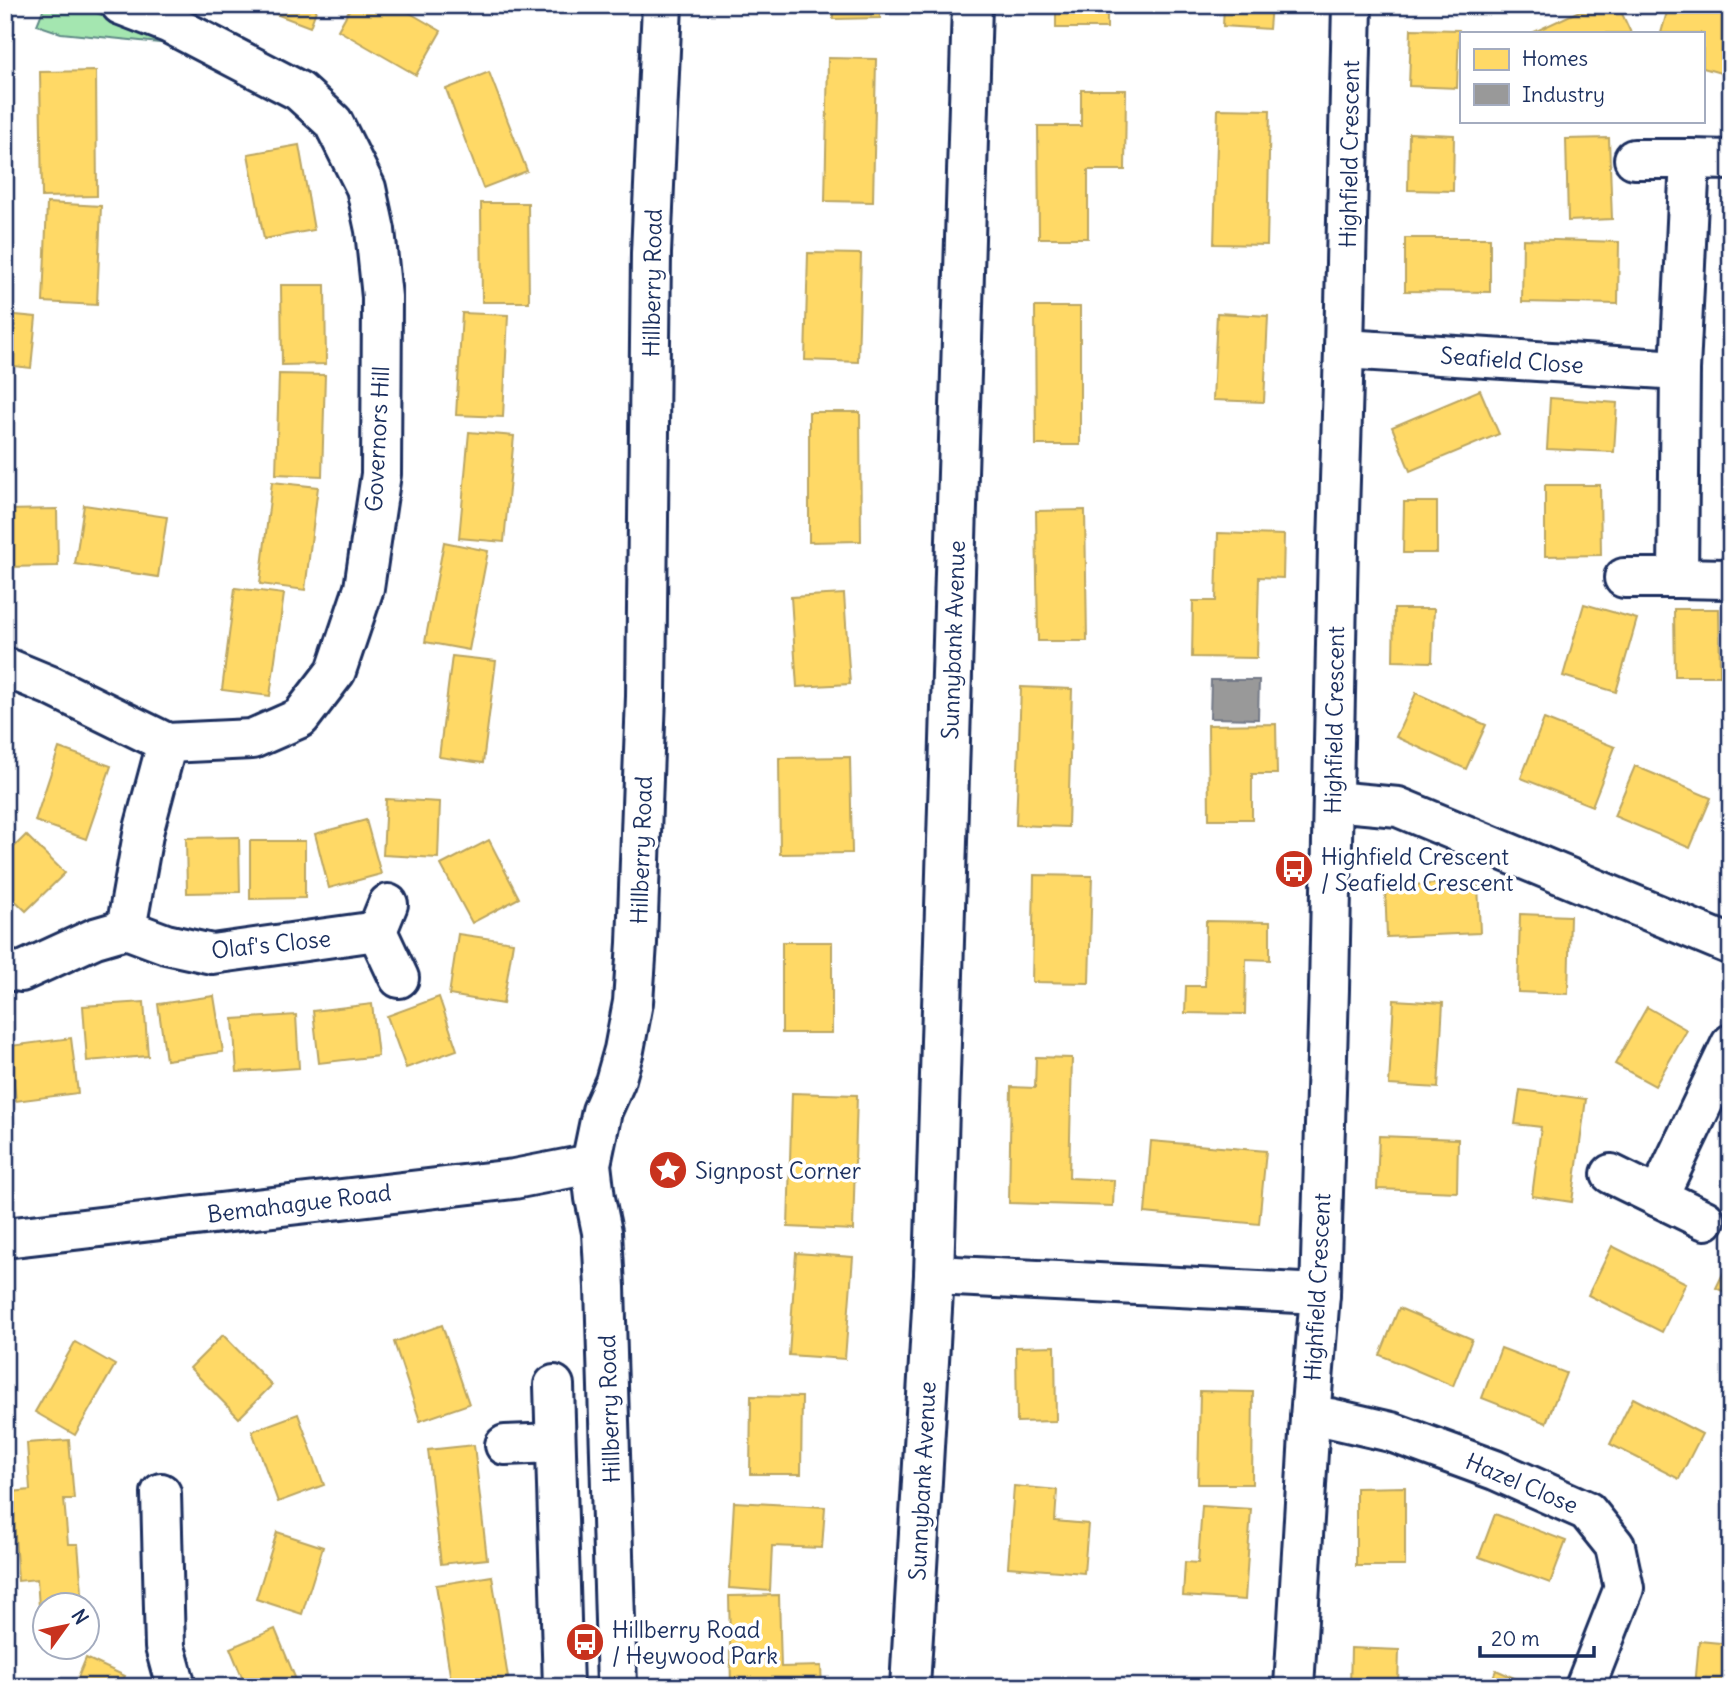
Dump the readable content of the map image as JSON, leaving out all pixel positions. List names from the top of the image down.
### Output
{
  "streets": {
    "main road": [
      "Highfield Crescent",
      "Hillberry Road",
      "Seafield Close",
      "Governors Hill",
      "Sunnybank Avenue",
      "Olaf's Close",
      "Bemahague Road",
      "Hazel Close"
    ]
  },
  "crossings": [
    ["Highfield Crescent", "Seafield Close"],
    ["Highfield Crescent", "Hazel Close"],
    ["Hillberry Road", "Bemahague Road"]
  ],
  "places": {
    "bus stop": ["Highfield Crescent / Seafield Crescent", "Hillberry Road / Heywood Park"],
    "place": ["Signpost Corner"]
  },
  "legend": ["Homes", "Industry"],
  "scale_bar": "20 m",
  "north": "top right"
}
